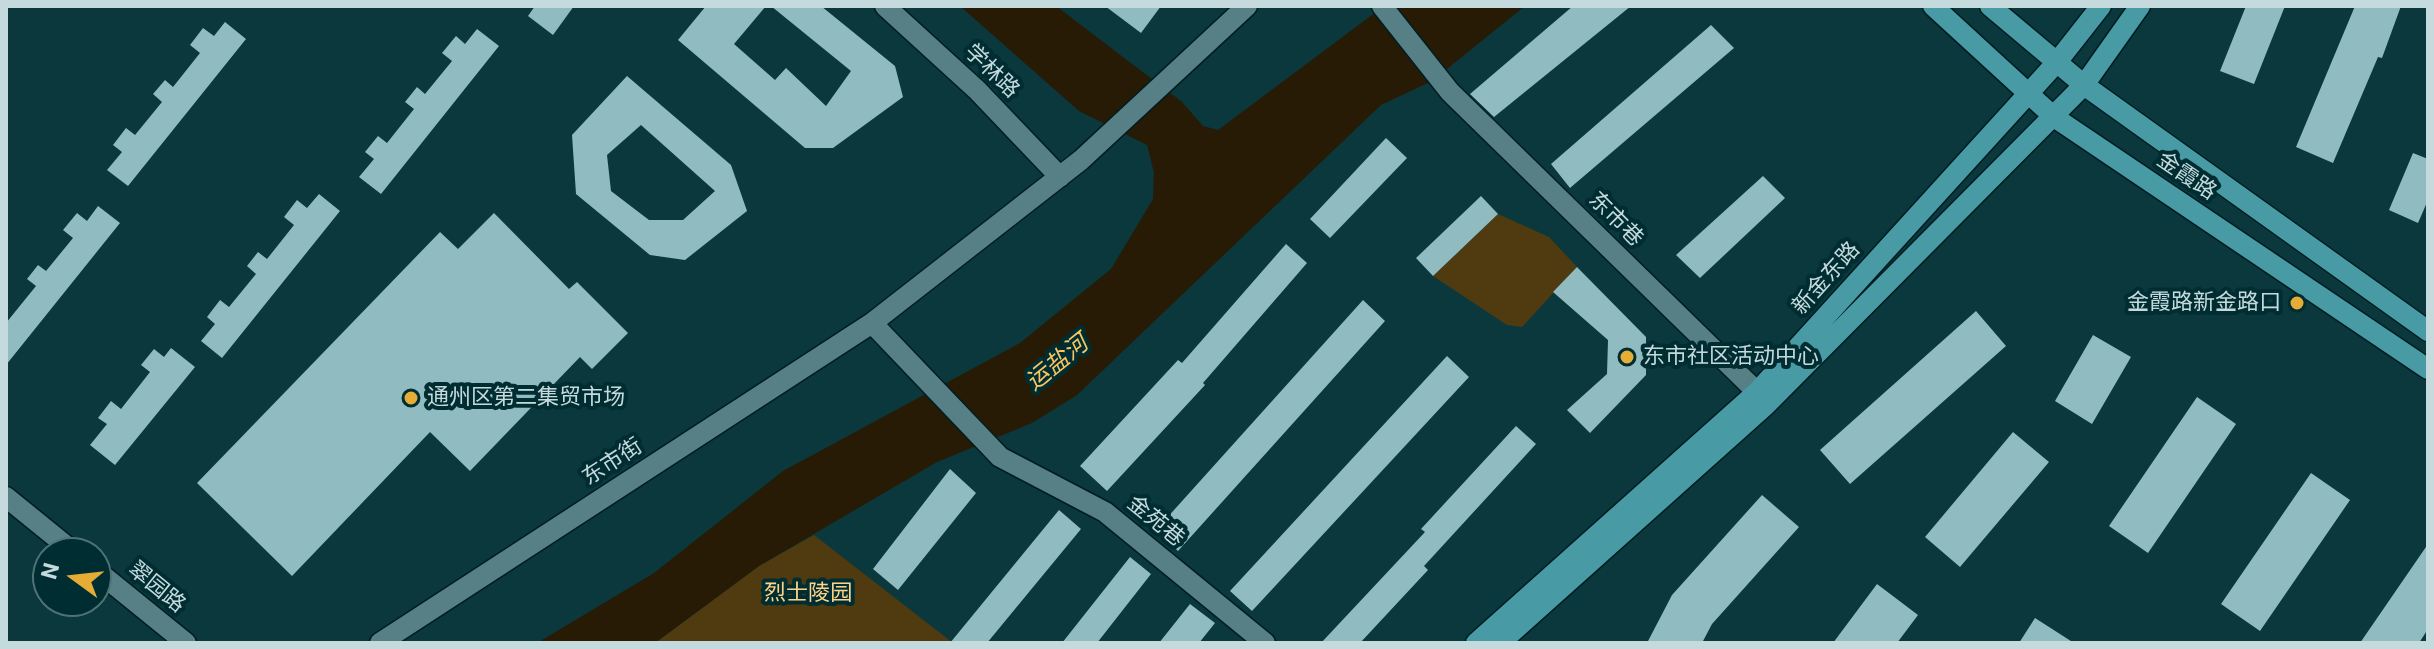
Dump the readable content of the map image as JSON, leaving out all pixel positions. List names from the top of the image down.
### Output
{
  "streets": {
    "main road": ["金霞路", "新金东路"],
    "street": [
      "学林路",
      "东市巷",
      "东市街",
      "金苑巷",
      "翠园路"
    ]
  },
  "crossings": [
    ["学林路", "东市街"],
    ["金霞路", "新金东路"],
    ["东市巷", "新金东路"],
    ["东市街", "金苑巷"]
  ],
  "water": ["运盐河"],
  "parks": ["烈士陵园"],
  "places": ["金霞路新金路口", "东市社区活动中心", "通州区第二集贸市场"],
  "north": "left"
}
